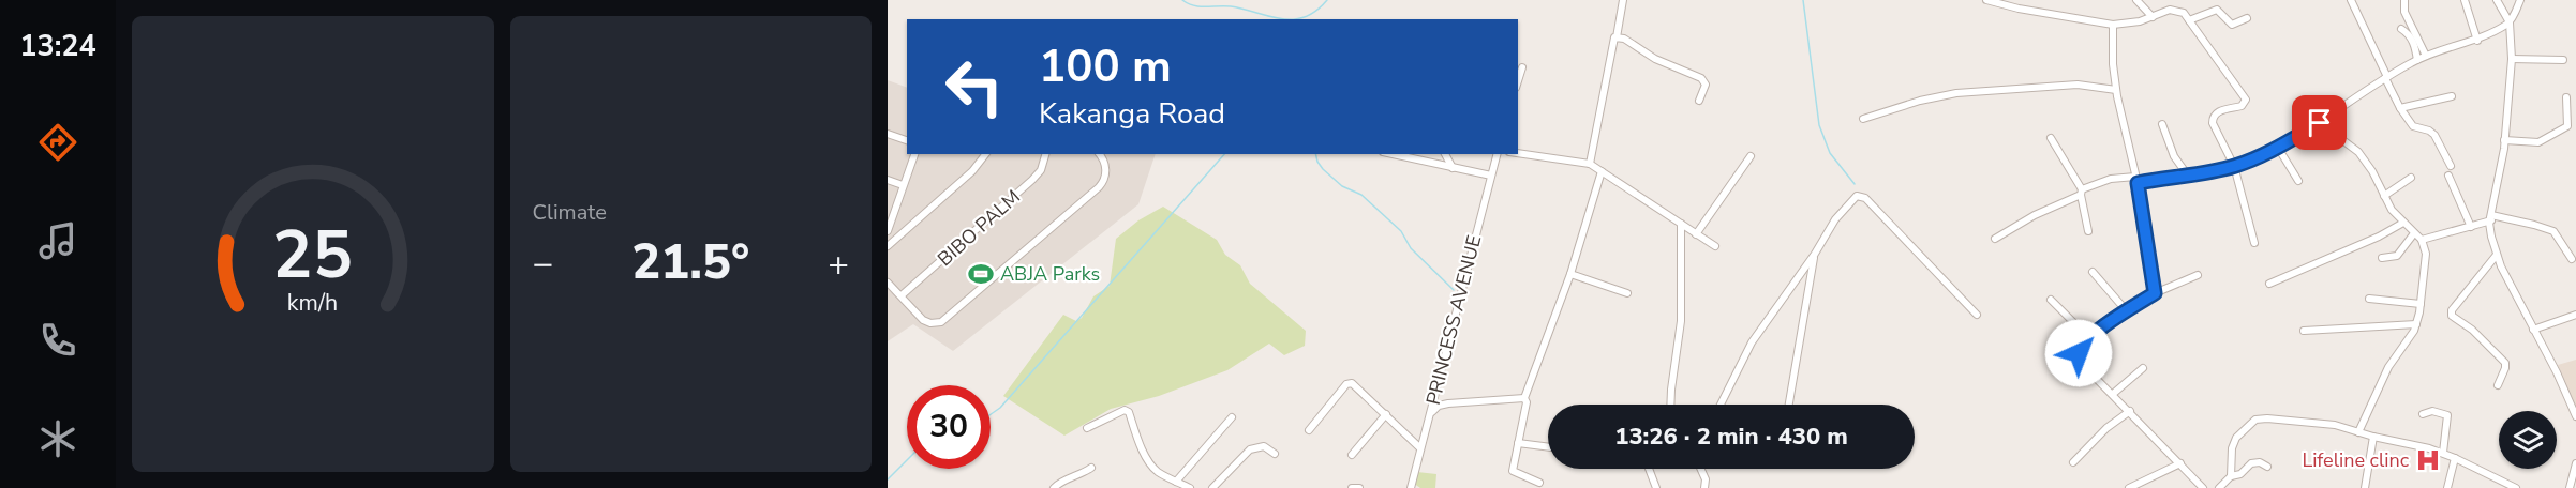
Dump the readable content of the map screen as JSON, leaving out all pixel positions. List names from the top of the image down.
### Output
{
  "streets": {
    "street": ["BIBO PALM", "PRINCESS AVENUE"]
  },
  "places": {
    "sports": ["ABJA Parks"],
    "hospital": ["Lifeline clinc"]
  },
  "page": {
    "tabs": "13:24",
    "tile": "Climate",
    "turn": ["100 m", "Kakanga Road"],
    "heat": ["−", "21.5°", "+"],
    "limit": "30",
    "trip": "13:26 · 2 min · 430 m",
    "gauge": ["25", "km/h"]
  }
}
